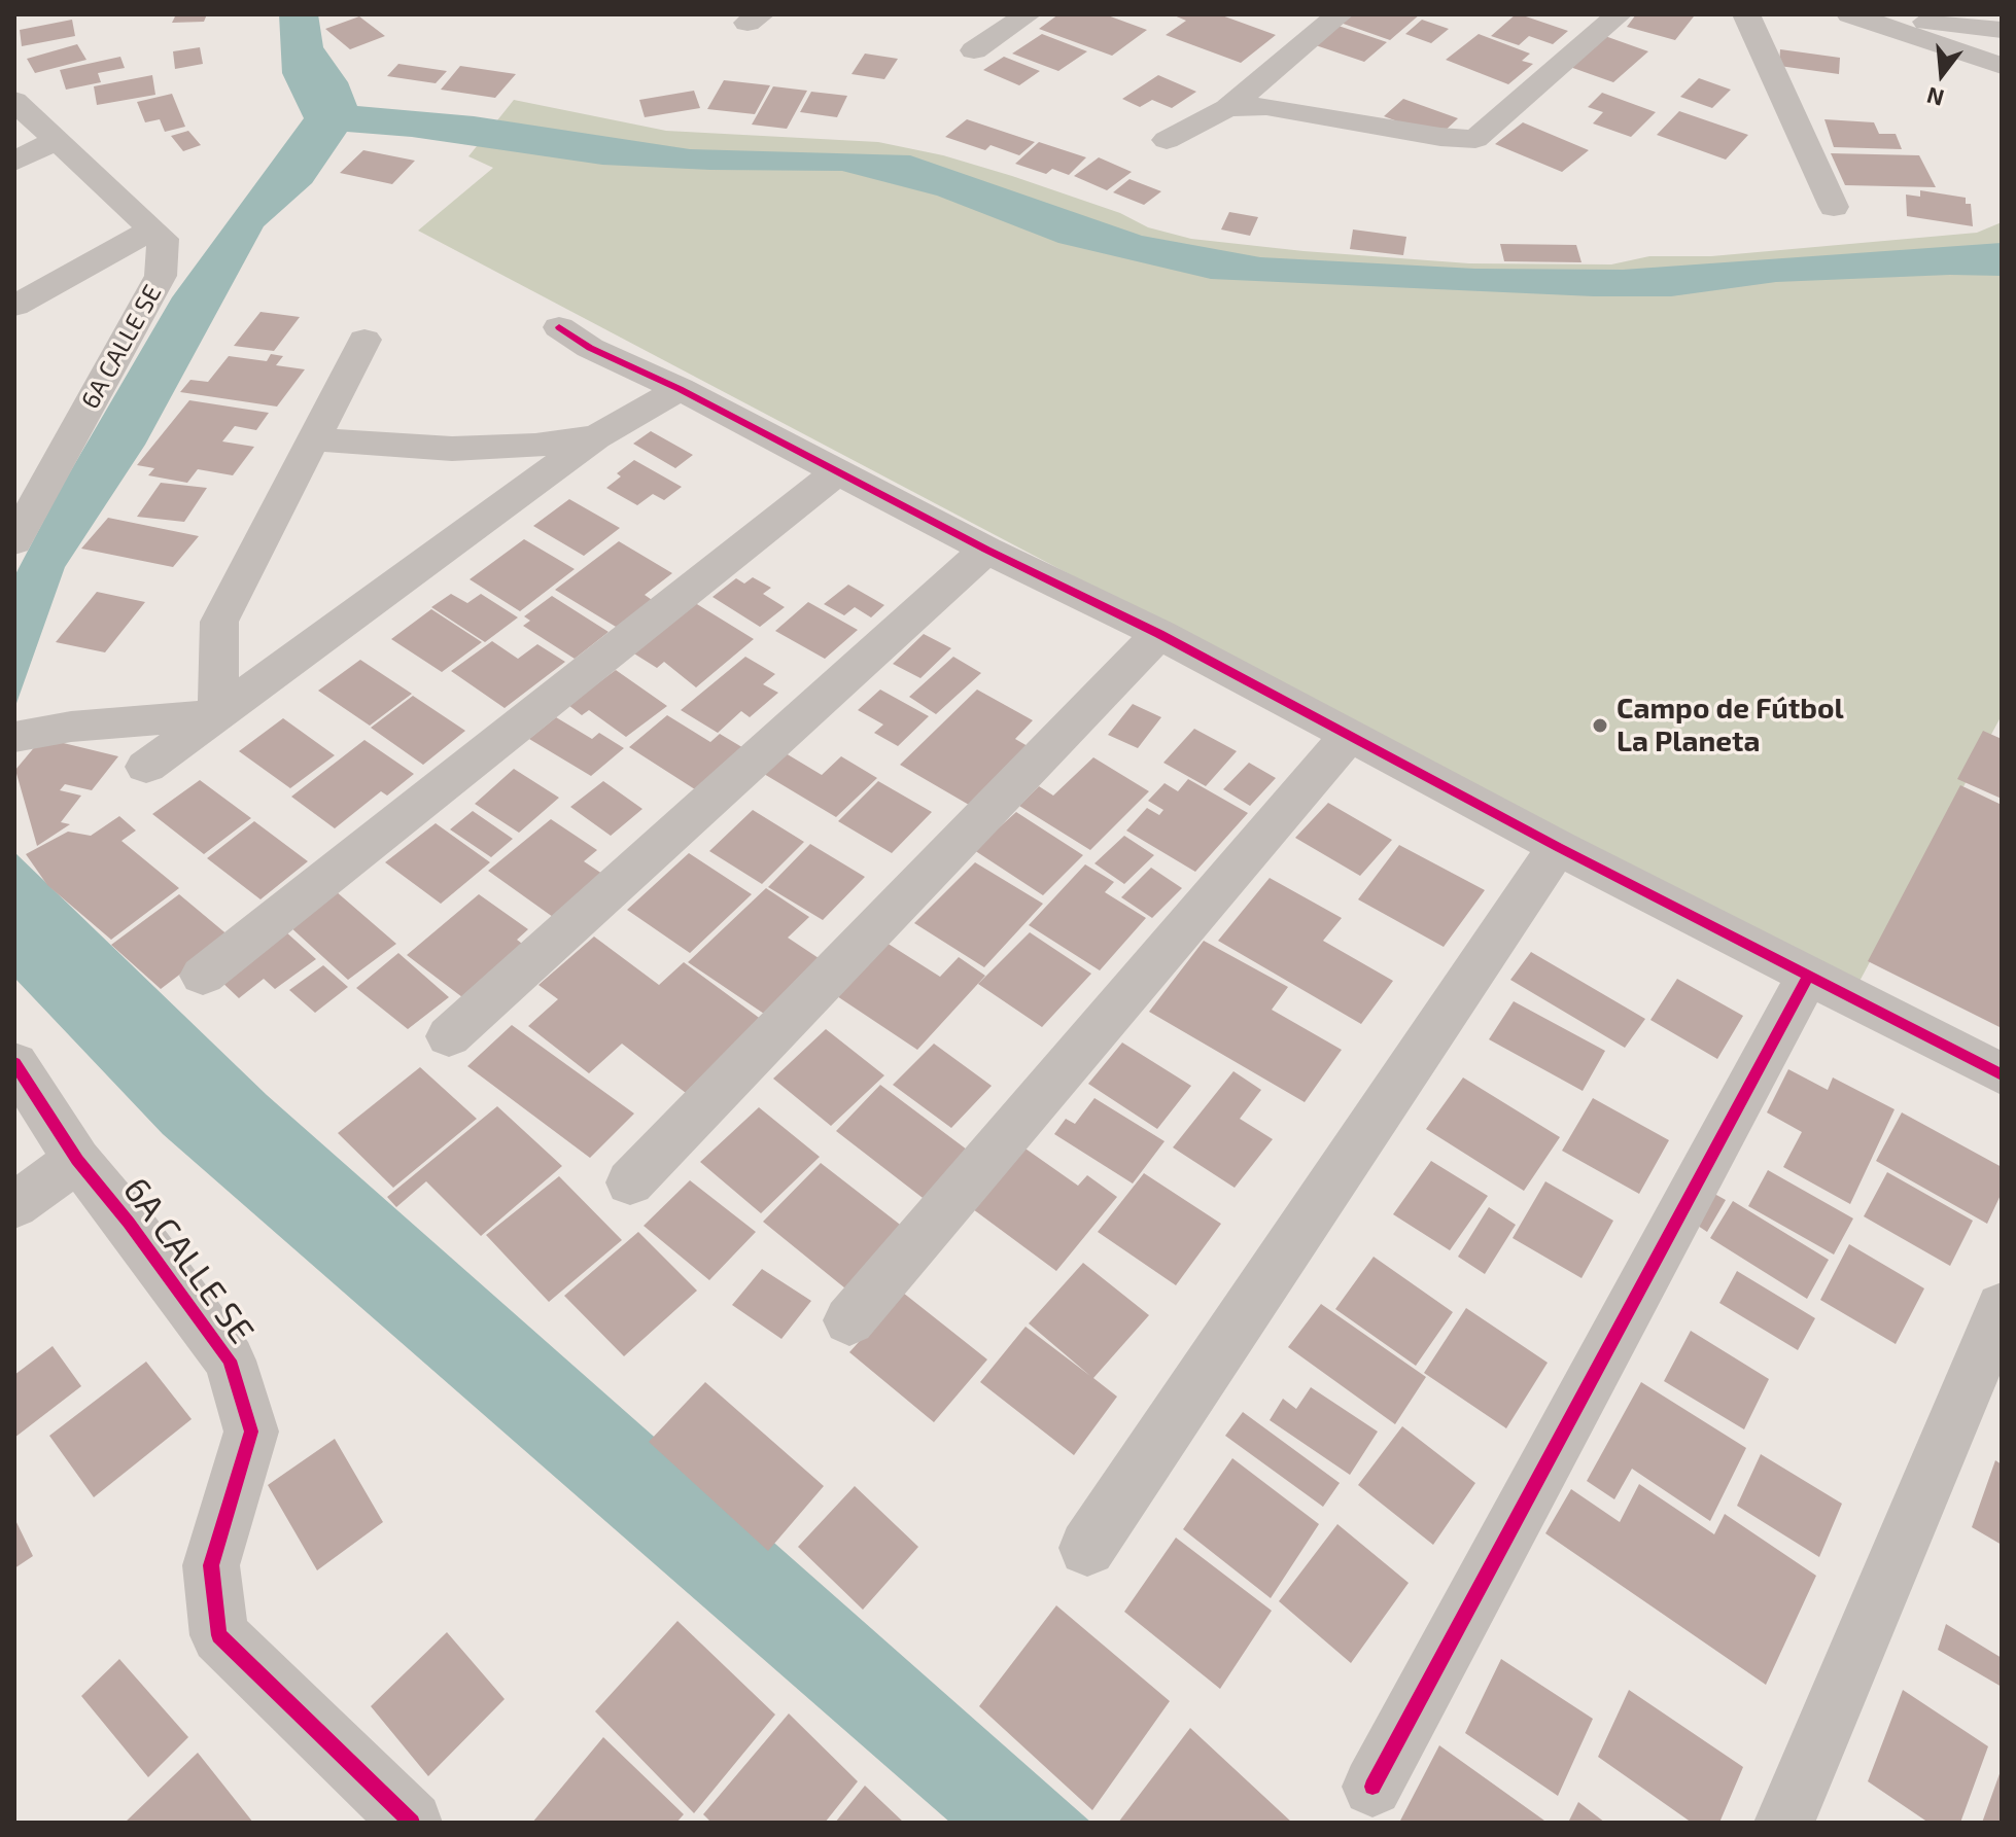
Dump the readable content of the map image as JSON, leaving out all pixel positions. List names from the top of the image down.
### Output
{
  "streets": {
    "street": ["6A CALLE SE"]
  },
  "places": ["Campo de Fútbol La Planeta"],
  "north": "bottom"
}
